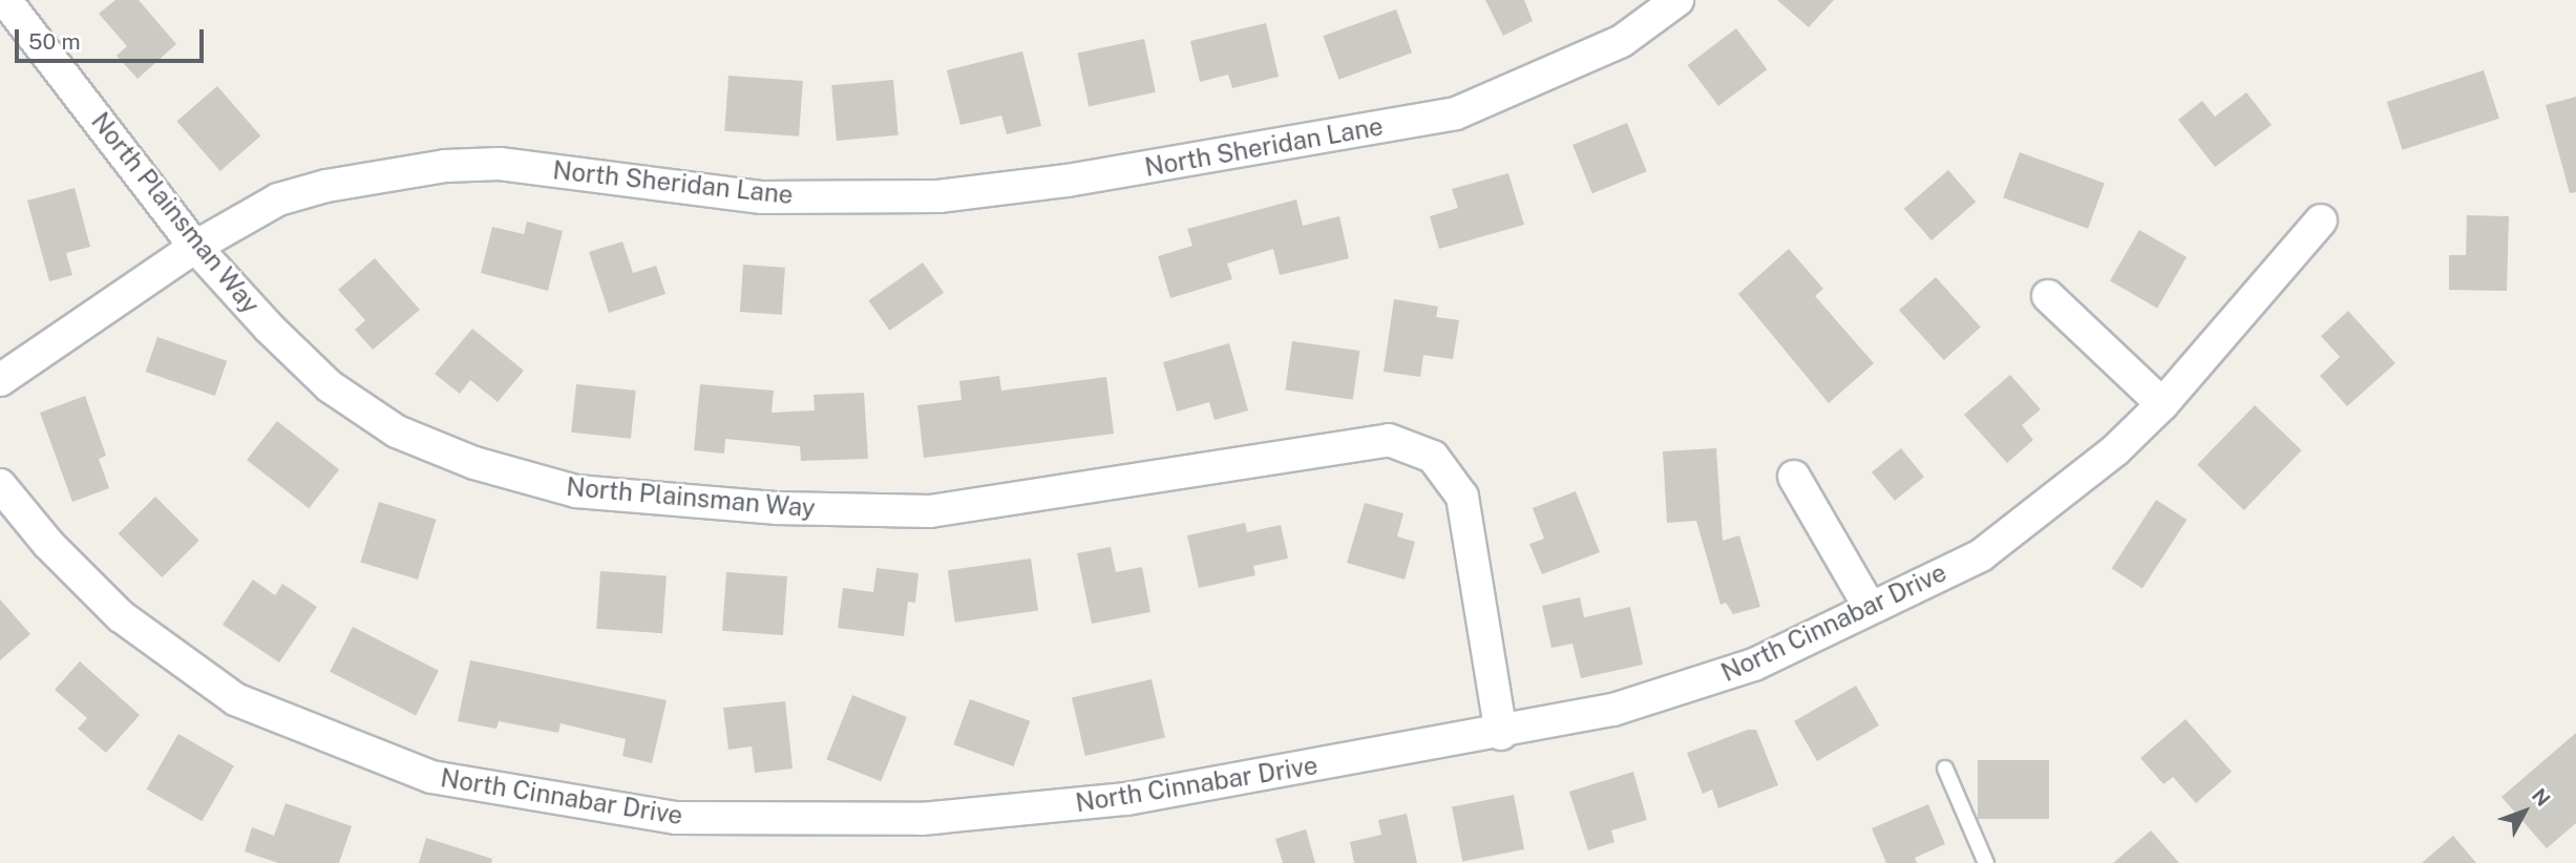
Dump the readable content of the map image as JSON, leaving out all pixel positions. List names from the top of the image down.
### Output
{
  "streets": {
    "street": ["North Sheridan Lane", "North Plainsman Way", "North Cinnabar Drive"]
  },
  "crossings": [
    ["North Sheridan Lane", "North Plainsman Way"],
    ["North Plainsman Way", "North Cinnabar Drive"]
  ],
  "scale_bar": "50 m",
  "north": "top right"
}
